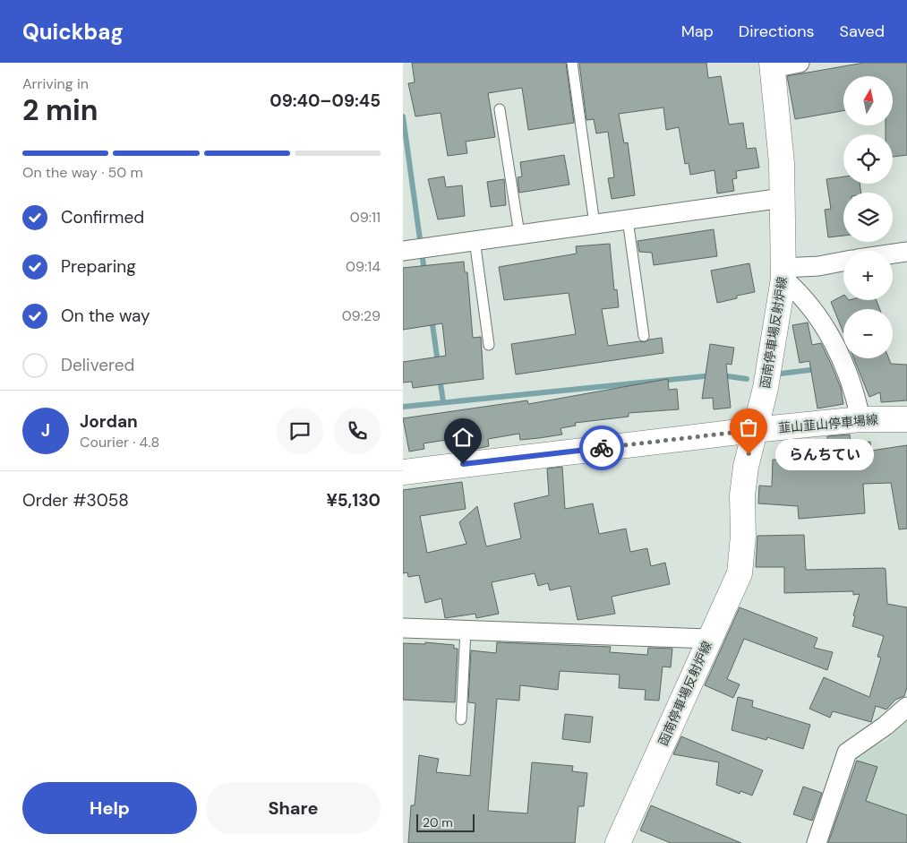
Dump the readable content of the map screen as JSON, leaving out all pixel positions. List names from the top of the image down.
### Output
{
  "streets": {
    "main road": ["函南停車場反射炉線", "韮山韮山停車場線"]
  },
  "crossings": [
    ["函南停車場反射炉線", "韮山韮山停車場線"]
  ],
  "places": ["らんちてい"],
  "scale_bar": "20 m",
  "north": "top",
  "page": {
    "header": "Quickbag",
    "nav": ["Map", "Directions", "Saved"],
    "heading": ["2 min", "Arriving in", "09:40–09:45"],
    "panel": [
      "Jordan",
      "Courier · 4.8",
      "Order #3058",
      "¥5,130"
    ],
    "map_buttons": ["+", "−"],
    "bar": "On the way · 50 m",
    "list": [
      ["Confirmed", "09:11"],
      ["Preparing", "09:14"],
      ["On the way", "09:29"],
      "Delivered"
    ],
    "round": "J",
    "bubble": "らんちてい",
    "buttons": ["Help", "Share"],
    "scale": "20 m"
  }
}
